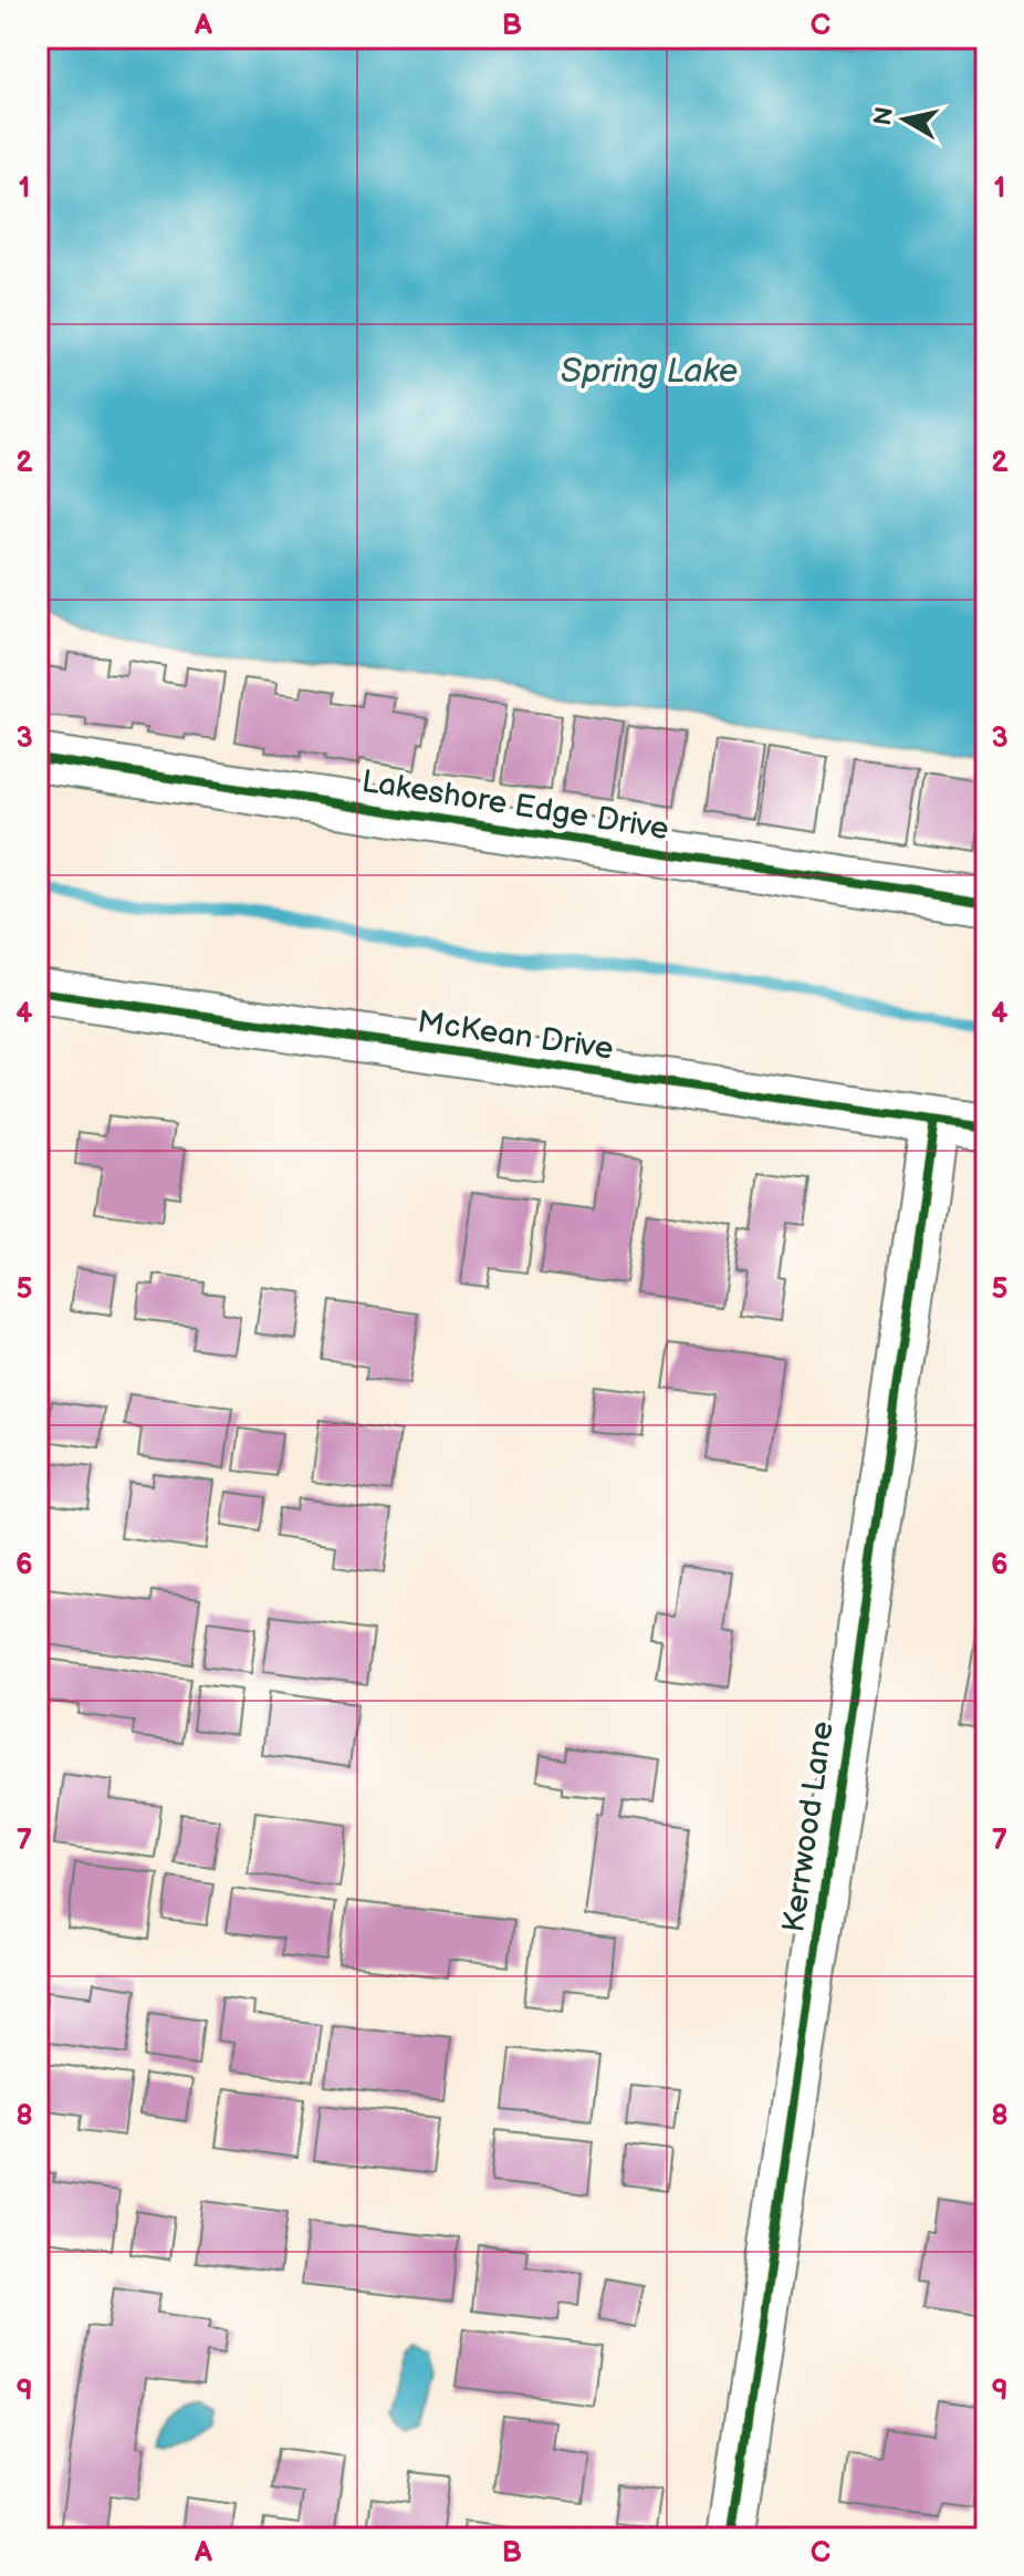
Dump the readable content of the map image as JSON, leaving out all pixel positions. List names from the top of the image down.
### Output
{
  "streets": {
    "street": ["Lakeshore Edge Drive", "McKean Drive", "Kerrwood Lane"]
  },
  "crossings": [
    ["McKean Drive", "Kerrwood Lane"]
  ],
  "water": ["Spring Lake"],
  "north": "left",
  "grid": {
    "columns": ["A", "B", "C"],
    "rows": [
      "1",
      "2",
      "3",
      "4",
      "5",
      "6",
      "7",
      "8",
      "9"
    ]
  }
}
